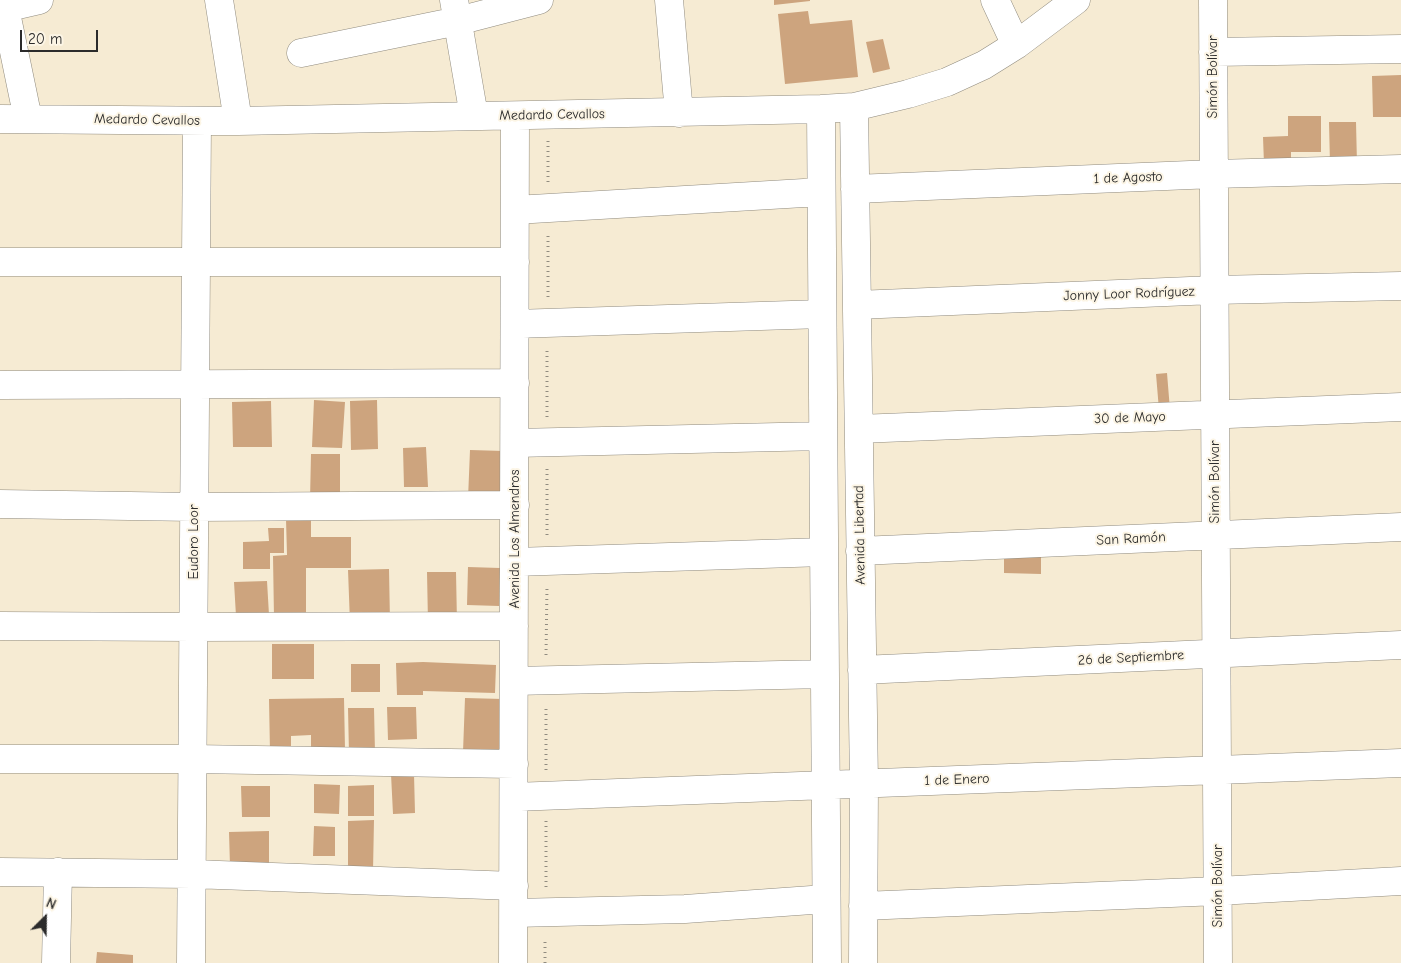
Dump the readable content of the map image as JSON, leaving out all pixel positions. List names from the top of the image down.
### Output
{
  "streets": {
    "street": [
      "Simón Bolívar",
      "Medardo Cevallos",
      "1 de Agosto",
      "Jonny Loor Rodríguez",
      "30 de Mayo",
      "Avenida Libertad",
      "Avenida Los Almendros",
      "San Ramón",
      "Eudoro Loor",
      "26 de Septiembre",
      "1 de Enero"
    ]
  },
  "crossings": [
    ["Simón Bolívar", "1 de Agosto"],
    ["Simón Bolívar", "Jonny Loor Rodríguez"],
    ["Simón Bolívar", "30 de Mayo"],
    ["Simón Bolívar", "San Ramón"],
    ["Simón Bolívar", "26 de Septiembre"],
    ["Simón Bolívar", "1 de Enero"],
    ["Medardo Cevallos", "Avenida Libertad"],
    ["Medardo Cevallos", "Avenida Los Almendros"],
    ["Medardo Cevallos", "Eudoro Loor"],
    ["1 de Agosto", "Avenida Libertad"],
    ["Jonny Loor Rodríguez", "Avenida Libertad"],
    ["30 de Mayo", "Avenida Libertad"],
    ["Avenida Libertad", "San Ramón"],
    ["Avenida Libertad", "26 de Septiembre"],
    ["Avenida Libertad", "1 de Enero"],
    ["Avenida Los Almendros", "1 de Enero"]
  ],
  "scale_bar": "20 m",
  "north": "top right"
}
